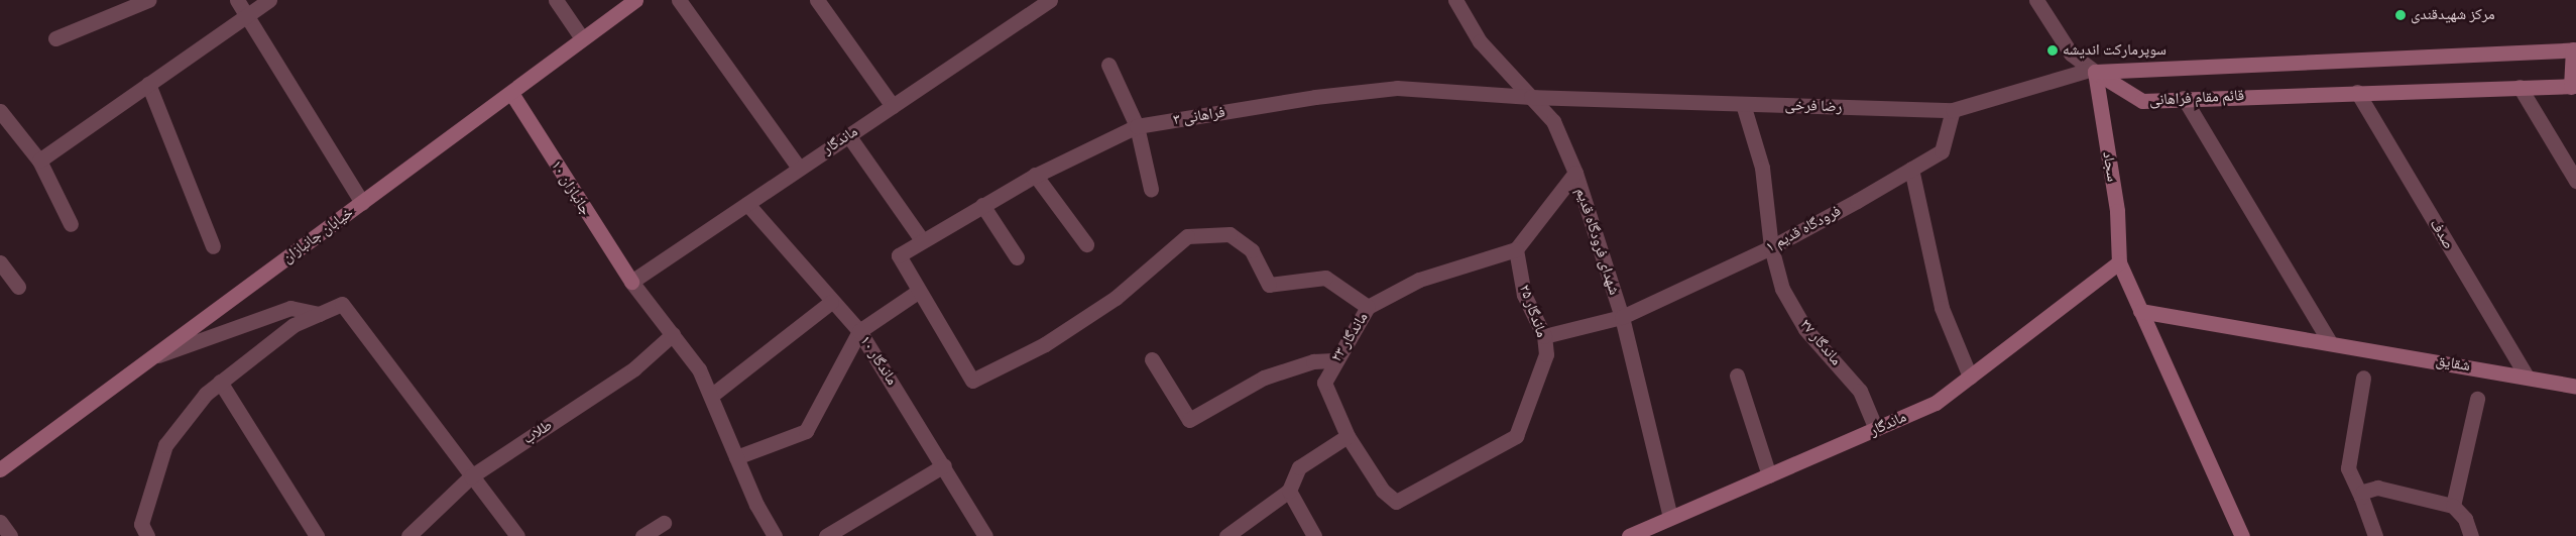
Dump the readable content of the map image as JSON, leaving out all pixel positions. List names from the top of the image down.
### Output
{
  "streets": {
    "street": [
      "قائم مقام فراهانی",
      "رضا فرخی",
      "فراهانی ۳",
      "ماندگار",
      "سجاد",
      "جانبازان ۱۰",
      "فرودگاه قدیم ۱",
      "صدف",
      "خیابان جانبازان",
      "شهدای فرودگاه قدیم",
      "ماندگار ۲۵",
      "ماندگار ۲۳",
      "ماندگار ۲۷",
      "ماندگار ۱۰",
      "شقایق",
      "طلاب"
    ]
  },
  "crossings": [
    ["قائم مقام فراهانی", "رضا فرخی"],
    ["قائم مقام فراهانی", "سجاد"],
    ["قائم مقام فراهانی", "صدف"],
    ["رضا فرخی", "فراهانی ۳"],
    ["رضا فرخی", "سجاد"],
    ["رضا فرخی", "فرودگاه قدیم ۱"],
    ["رضا فرخی", "شهدای فرودگاه قدیم"],
    ["رضا فرخی", "ماندگار ۲۷"],
    ["فراهانی ۳", "شهدای فرودگاه قدیم"],
    ["فراهانی ۳", "ماندگار ۲۳"],
    ["ماندگار", "سجاد"],
    ["ماندگار", "جانبازان ۱۰"],
    ["ماندگار", "شهدای فرودگاه قدیم"],
    ["ماندگار", "ماندگار ۲۷"],
    ["ماندگار", "ماندگار ۱۰"],
    ["جانبازان ۱۰", "خیابان جانبازان"],
    ["فرودگاه قدیم ۱", "شهدای فرودگاه قدیم"],
    ["فرودگاه قدیم ۱", "ماندگار ۲۵"],
    ["فرودگاه قدیم ۱", "ماندگار ۲۷"],
    ["صدف", "شقایق"],
    ["ماندگار ۲۵", "ماندگار ۲۳"]
  ],
  "places": ["مرکز شهیدقندی", "سوپرمارکت اندیشه"]
}
